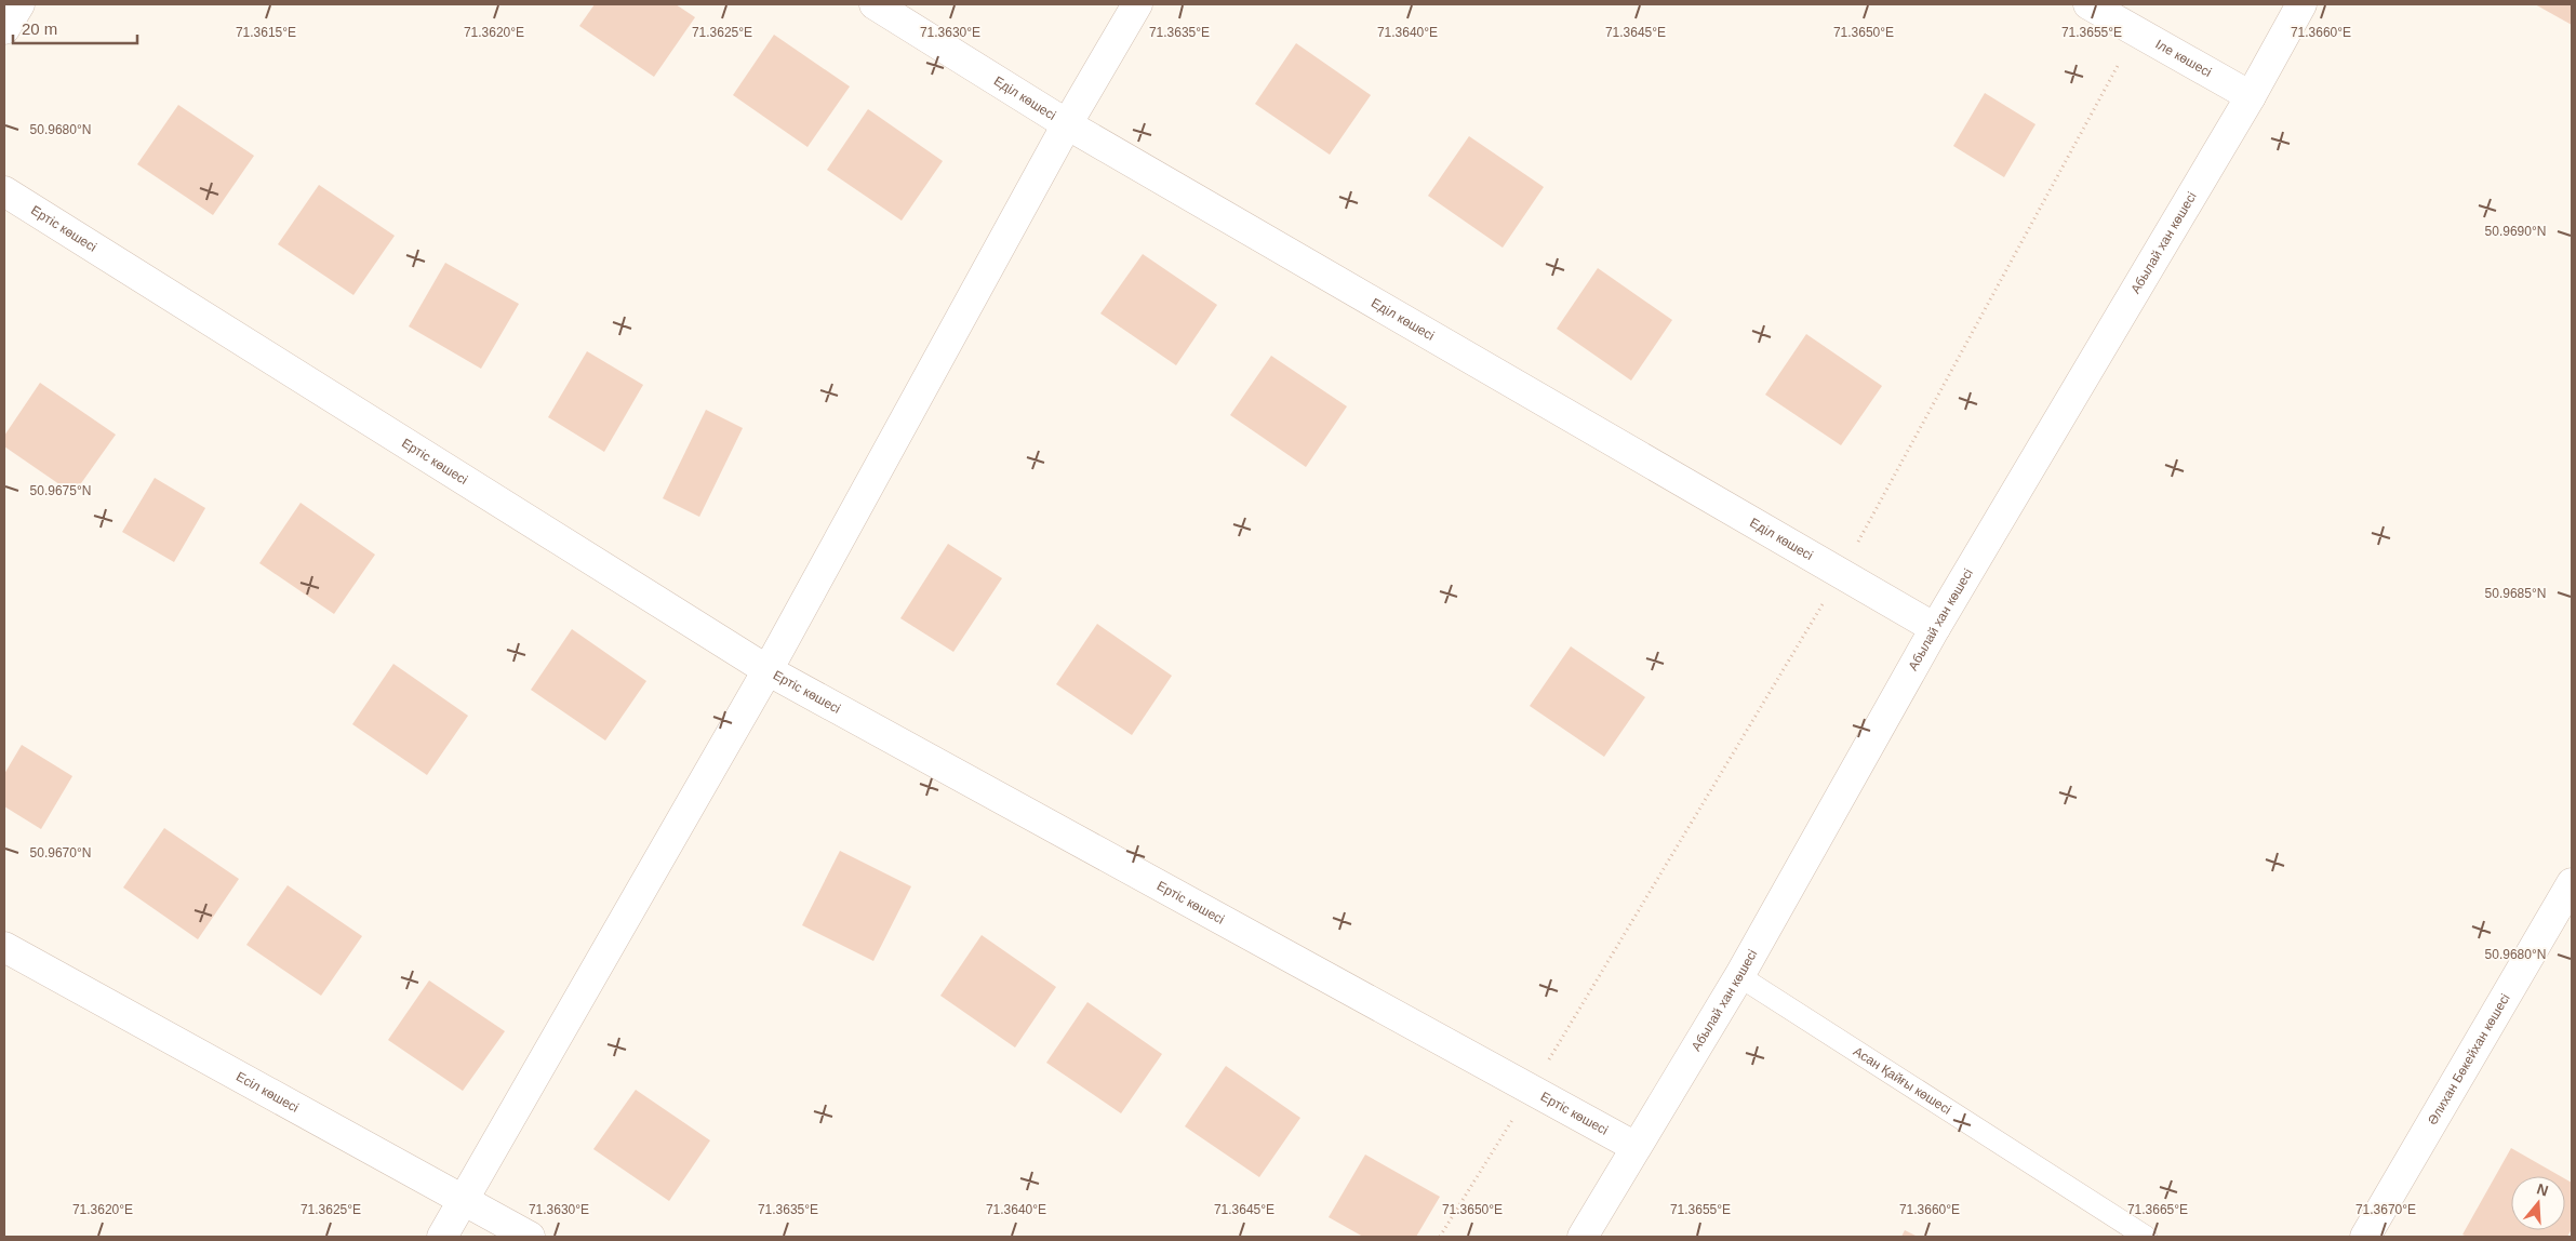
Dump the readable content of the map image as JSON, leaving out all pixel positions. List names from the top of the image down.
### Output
{
  "streets": {
    "street": [
      "Іле көшесі",
      "Еділ көшесі",
      "Ертіс көшесі",
      "Абылай хан көшесі",
      "Әлихан Бөкейхан көшесі",
      "Есіл көшесі"
    ],
    "lane": ["Асан Қайғы көшесі"]
  },
  "crossings": [
    ["Іле көшесі", "Абылай хан көшесі"],
    ["Еділ көшесі", "Абылай хан көшесі"],
    ["Ертіс көшесі", "Абылай хан көшесі"],
    ["Абылай хан көшесі", "Асан Қайғы көшесі"]
  ],
  "scale_bar": "20 m",
  "north": "top",
  "coordinates": [
    "71.3615°E",
    "71.3620°E",
    "71.3625°E",
    "71.3630°E",
    "71.3635°E",
    "71.3640°E",
    "71.3645°E",
    "71.3650°E",
    "71.3655°E",
    "71.3660°E",
    "50.9680°N",
    "50.9690°N",
    "50.9675°N",
    "50.9685°N",
    "50.9670°N",
    "71.3665°E",
    "71.3670°E"
  ]
}
